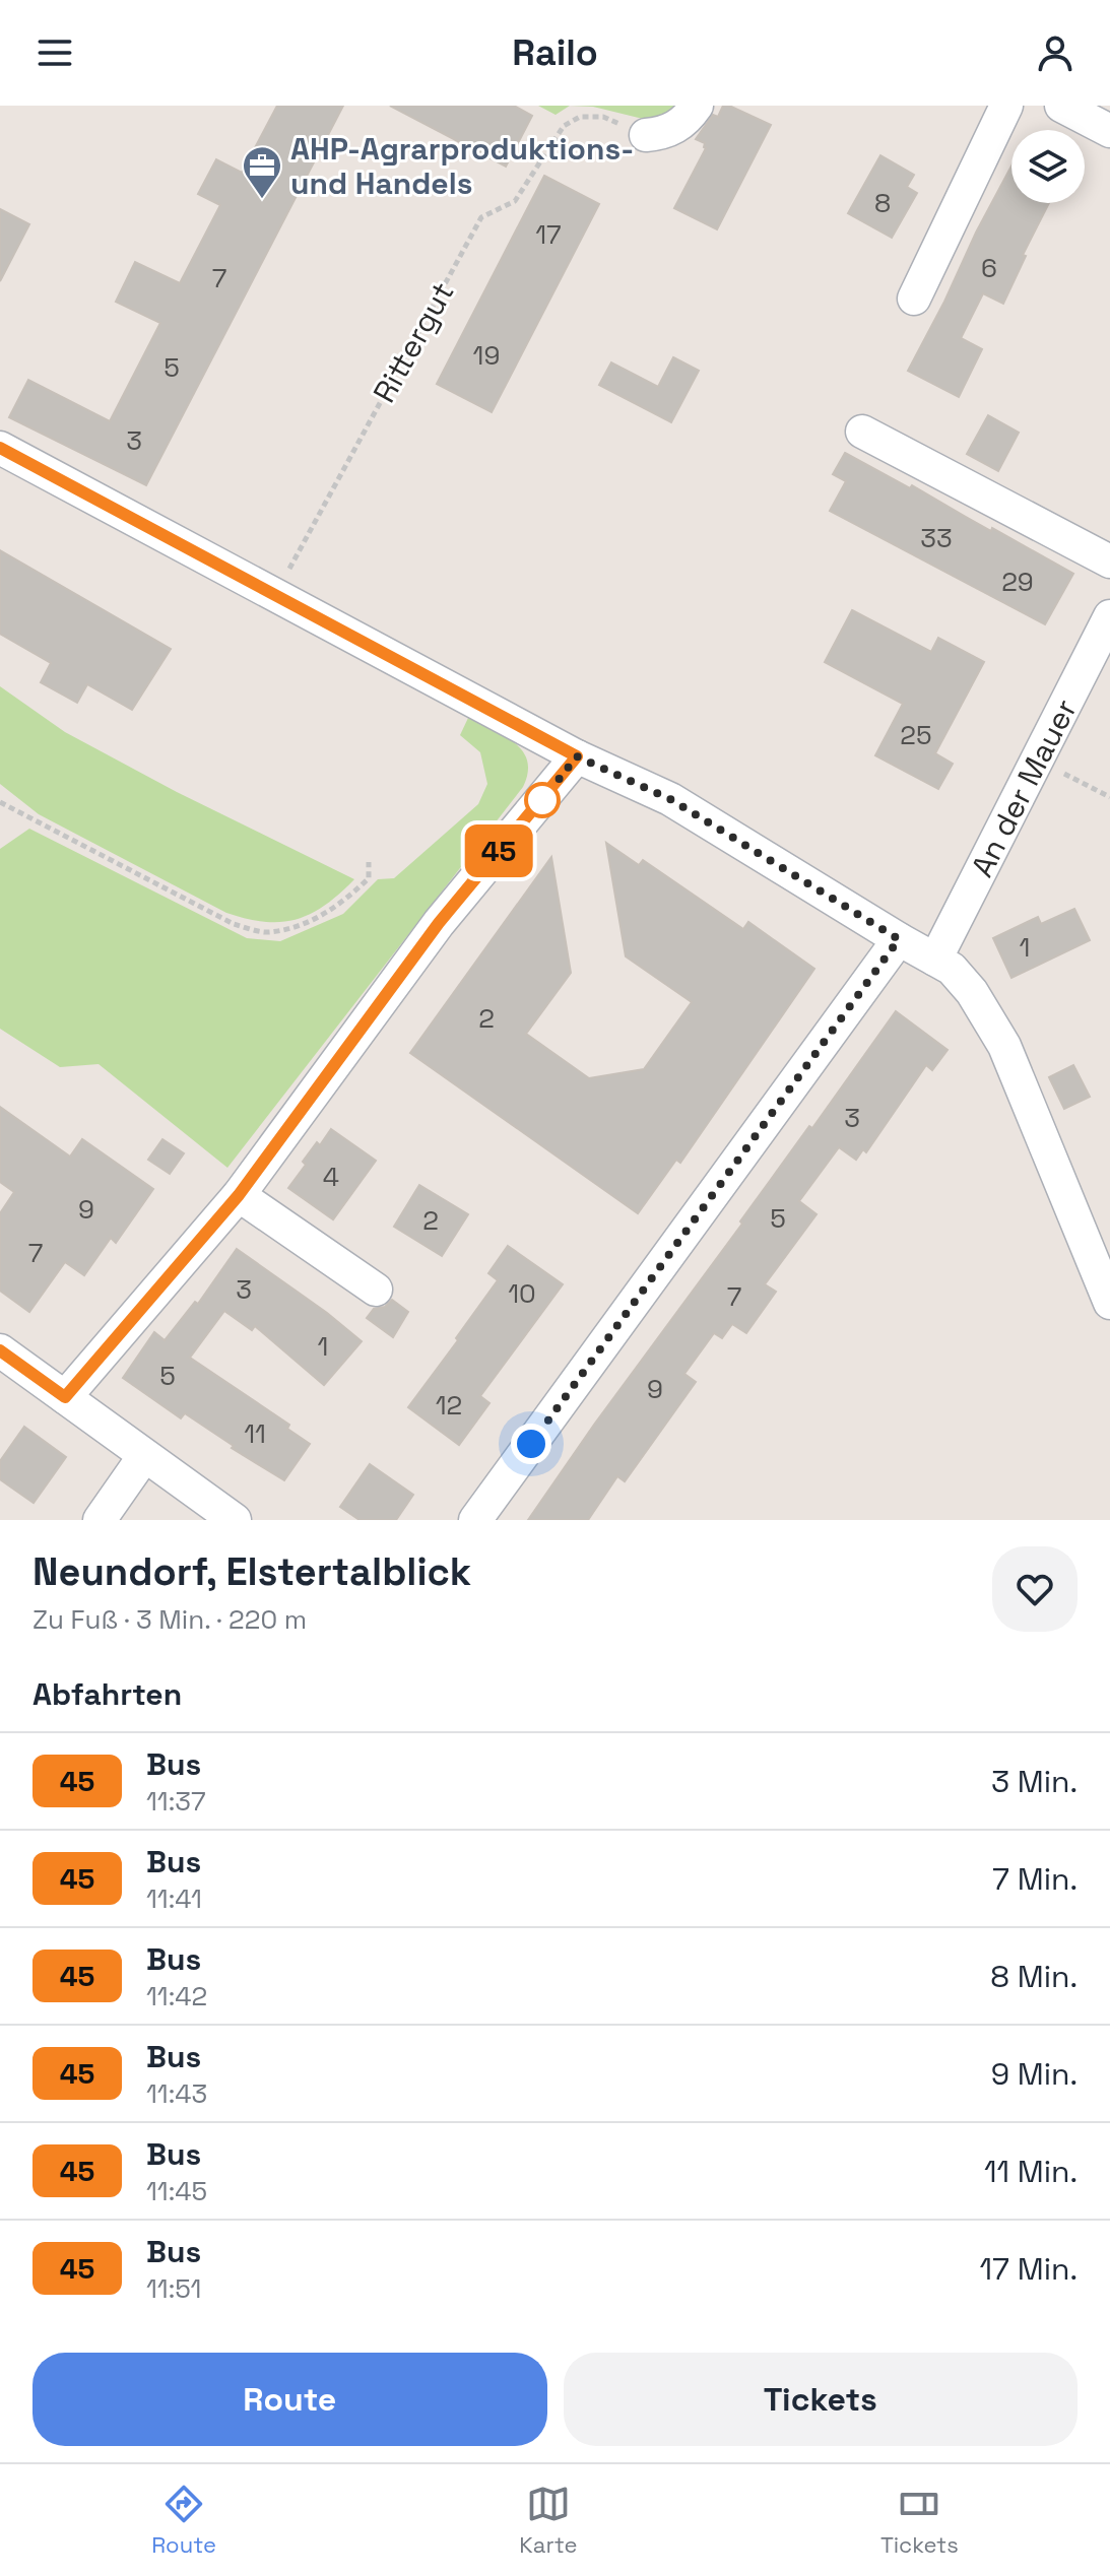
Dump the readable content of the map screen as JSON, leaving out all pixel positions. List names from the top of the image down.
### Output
{
  "streets": {
    "street": ["An der Mauer"],
    "path": ["Rittergut"]
  },
  "places": {
    "office": ["AHP-Agrarproduktions- und Handels"]
  },
  "lines": ["bus line 45"],
  "house_numbers": [
    "8",
    "17",
    "6",
    "7",
    "19",
    "5",
    "3",
    "33",
    "29",
    "25",
    "1",
    "2",
    "3",
    "4",
    "9",
    "5",
    "2",
    "7",
    "3",
    "10",
    "7",
    "1",
    "5",
    "9",
    "12",
    "11"
  ],
  "page": {
    "header": "Railo",
    "on_map": "45",
    "heading": [
      ["Neundorf, Elstertalblick", "Zu Fuß · 3 Min. · 220 m"],
      "Abfahrten"
    ],
    "list": [
      {
        "mark": "45",
        "name": "Bus",
        "note": "11:37",
        "value": "3 Min."
      },
      {
        "mark": "45",
        "name": "Bus",
        "note": "11:41",
        "value": "7 Min."
      },
      {
        "mark": "45",
        "name": "Bus",
        "note": "11:42",
        "value": "8 Min."
      },
      {
        "mark": "45",
        "name": "Bus",
        "note": "11:43",
        "value": "9 Min."
      },
      {
        "mark": "45",
        "name": "Bus",
        "note": "11:45",
        "value": "11 Min."
      },
      {
        "mark": "45",
        "name": "Bus",
        "note": "11:51",
        "value": "17 Min."
      }
    ],
    "buttons": ["Route", "Tickets"],
    "tabs": ["Route", "Karte", "Tickets"]
  }
}
